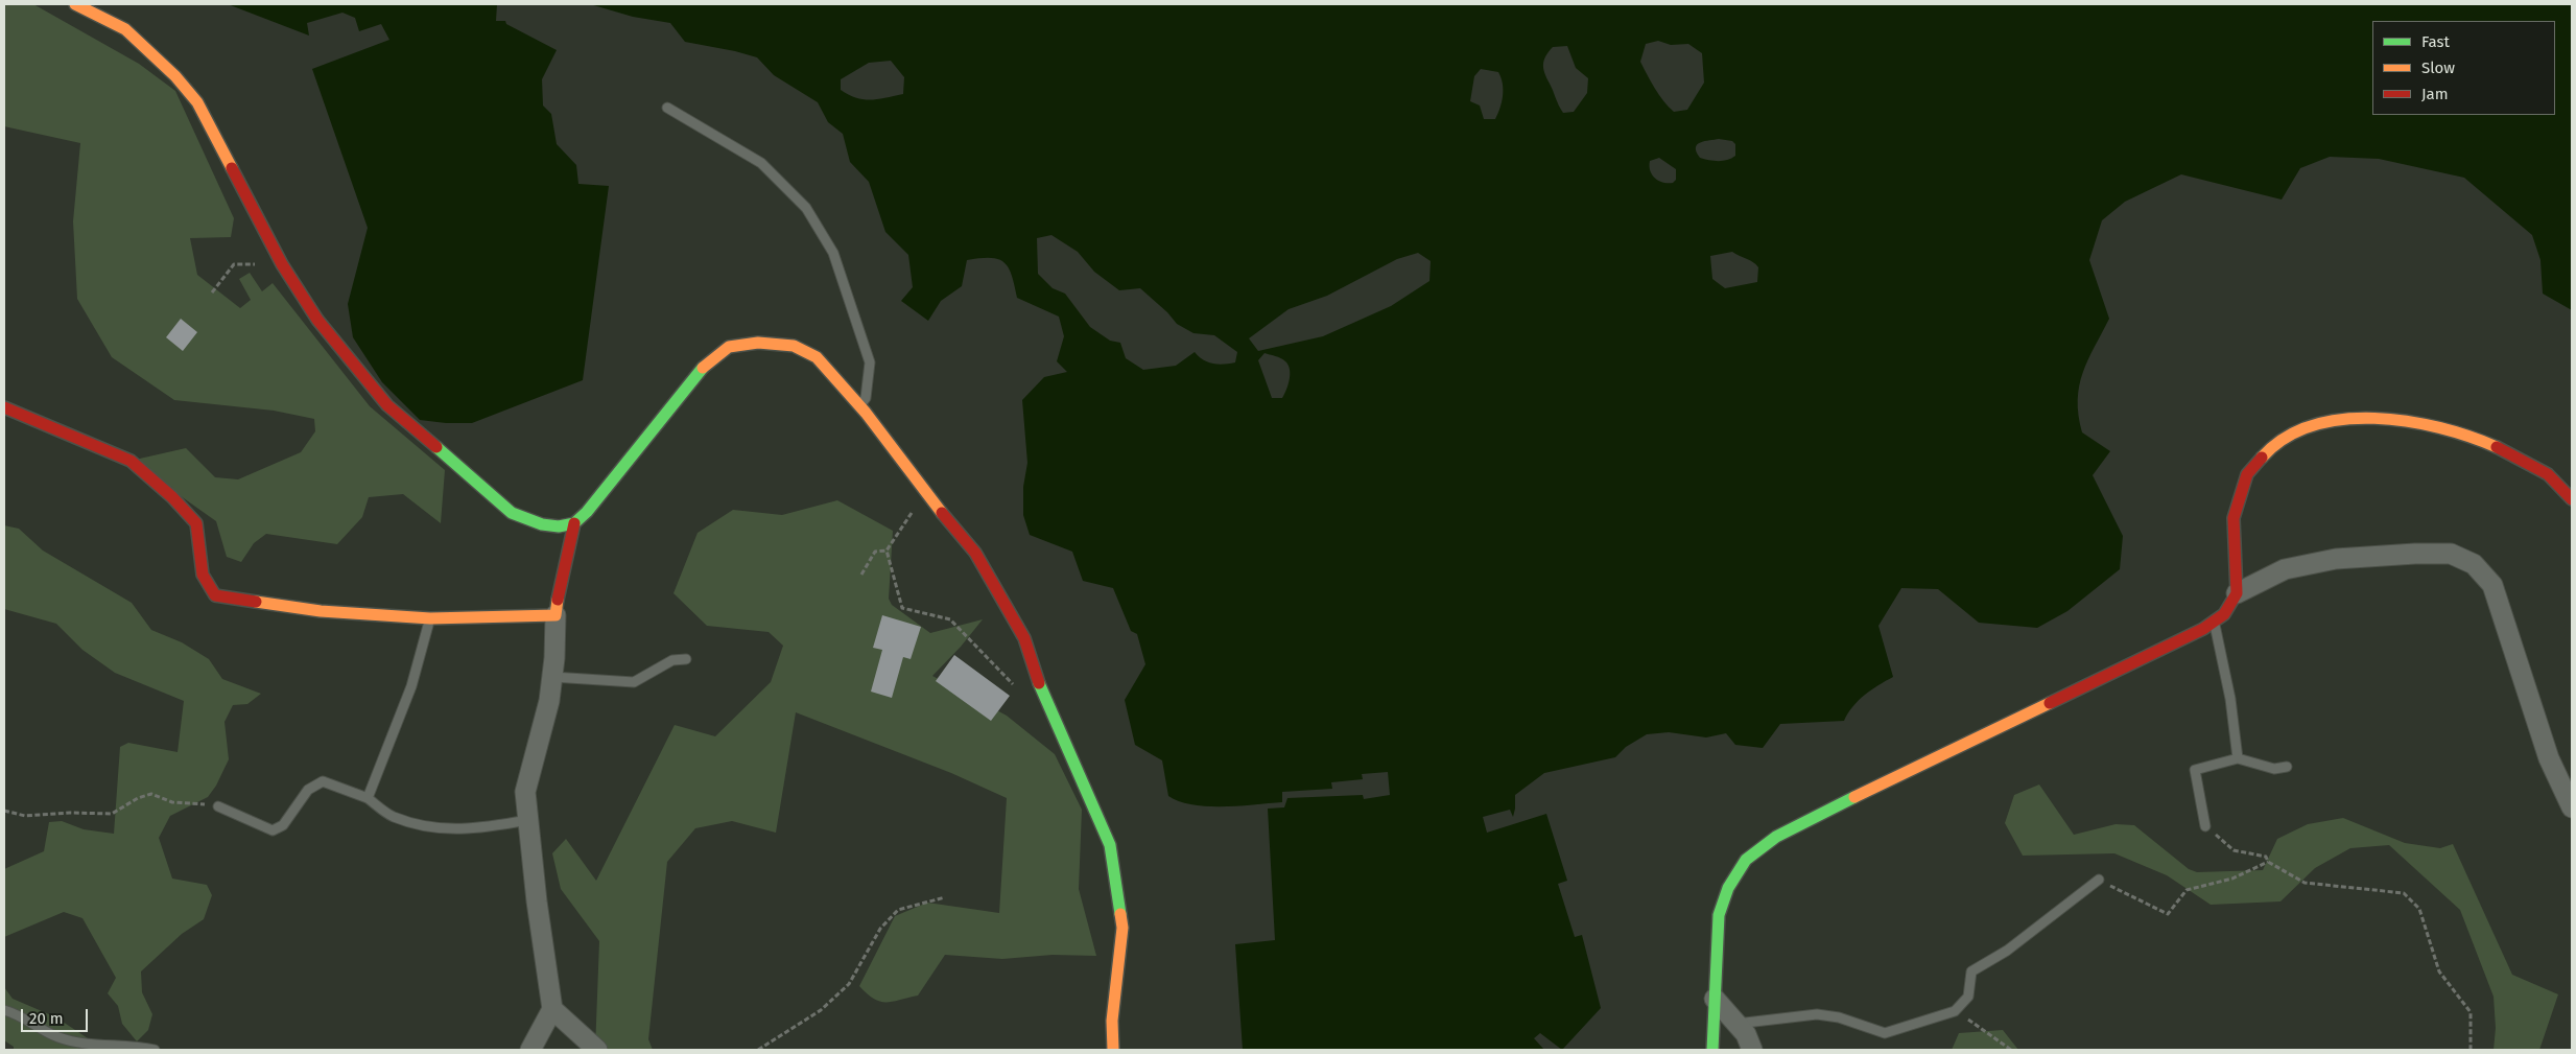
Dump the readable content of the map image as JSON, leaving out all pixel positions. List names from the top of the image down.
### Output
{
  "legend": ["Fast", "Slow", "Jam"],
  "scale_bar": "20 m"
}
